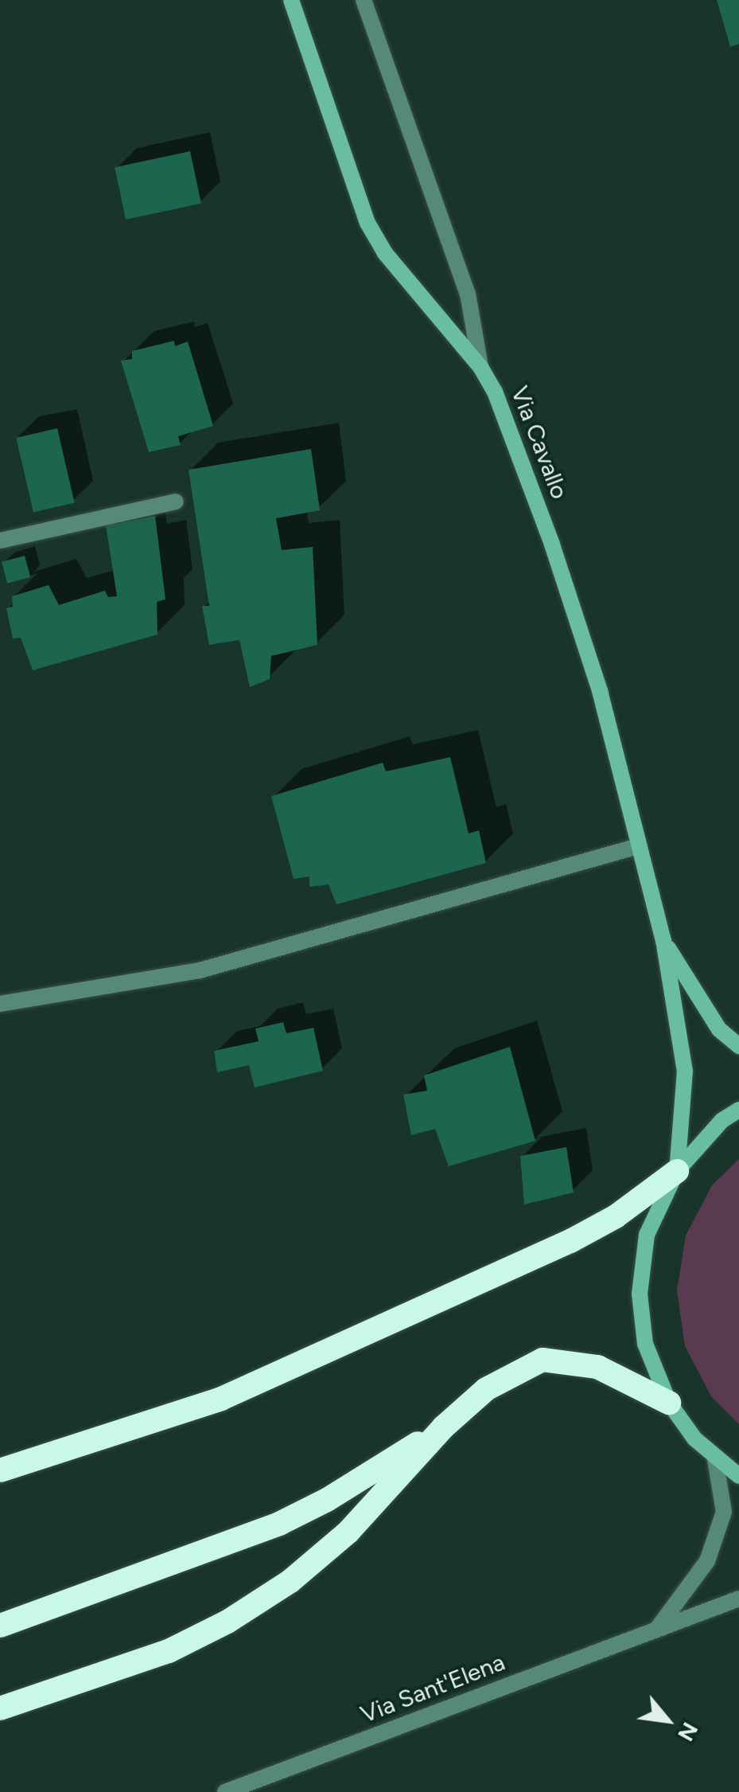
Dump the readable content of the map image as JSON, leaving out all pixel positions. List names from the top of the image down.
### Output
{
  "streets": {
    "main road": ["Via Cavallo"],
    "street": ["Via Sant'Elena"]
  },
  "north": "bottom right"
}
